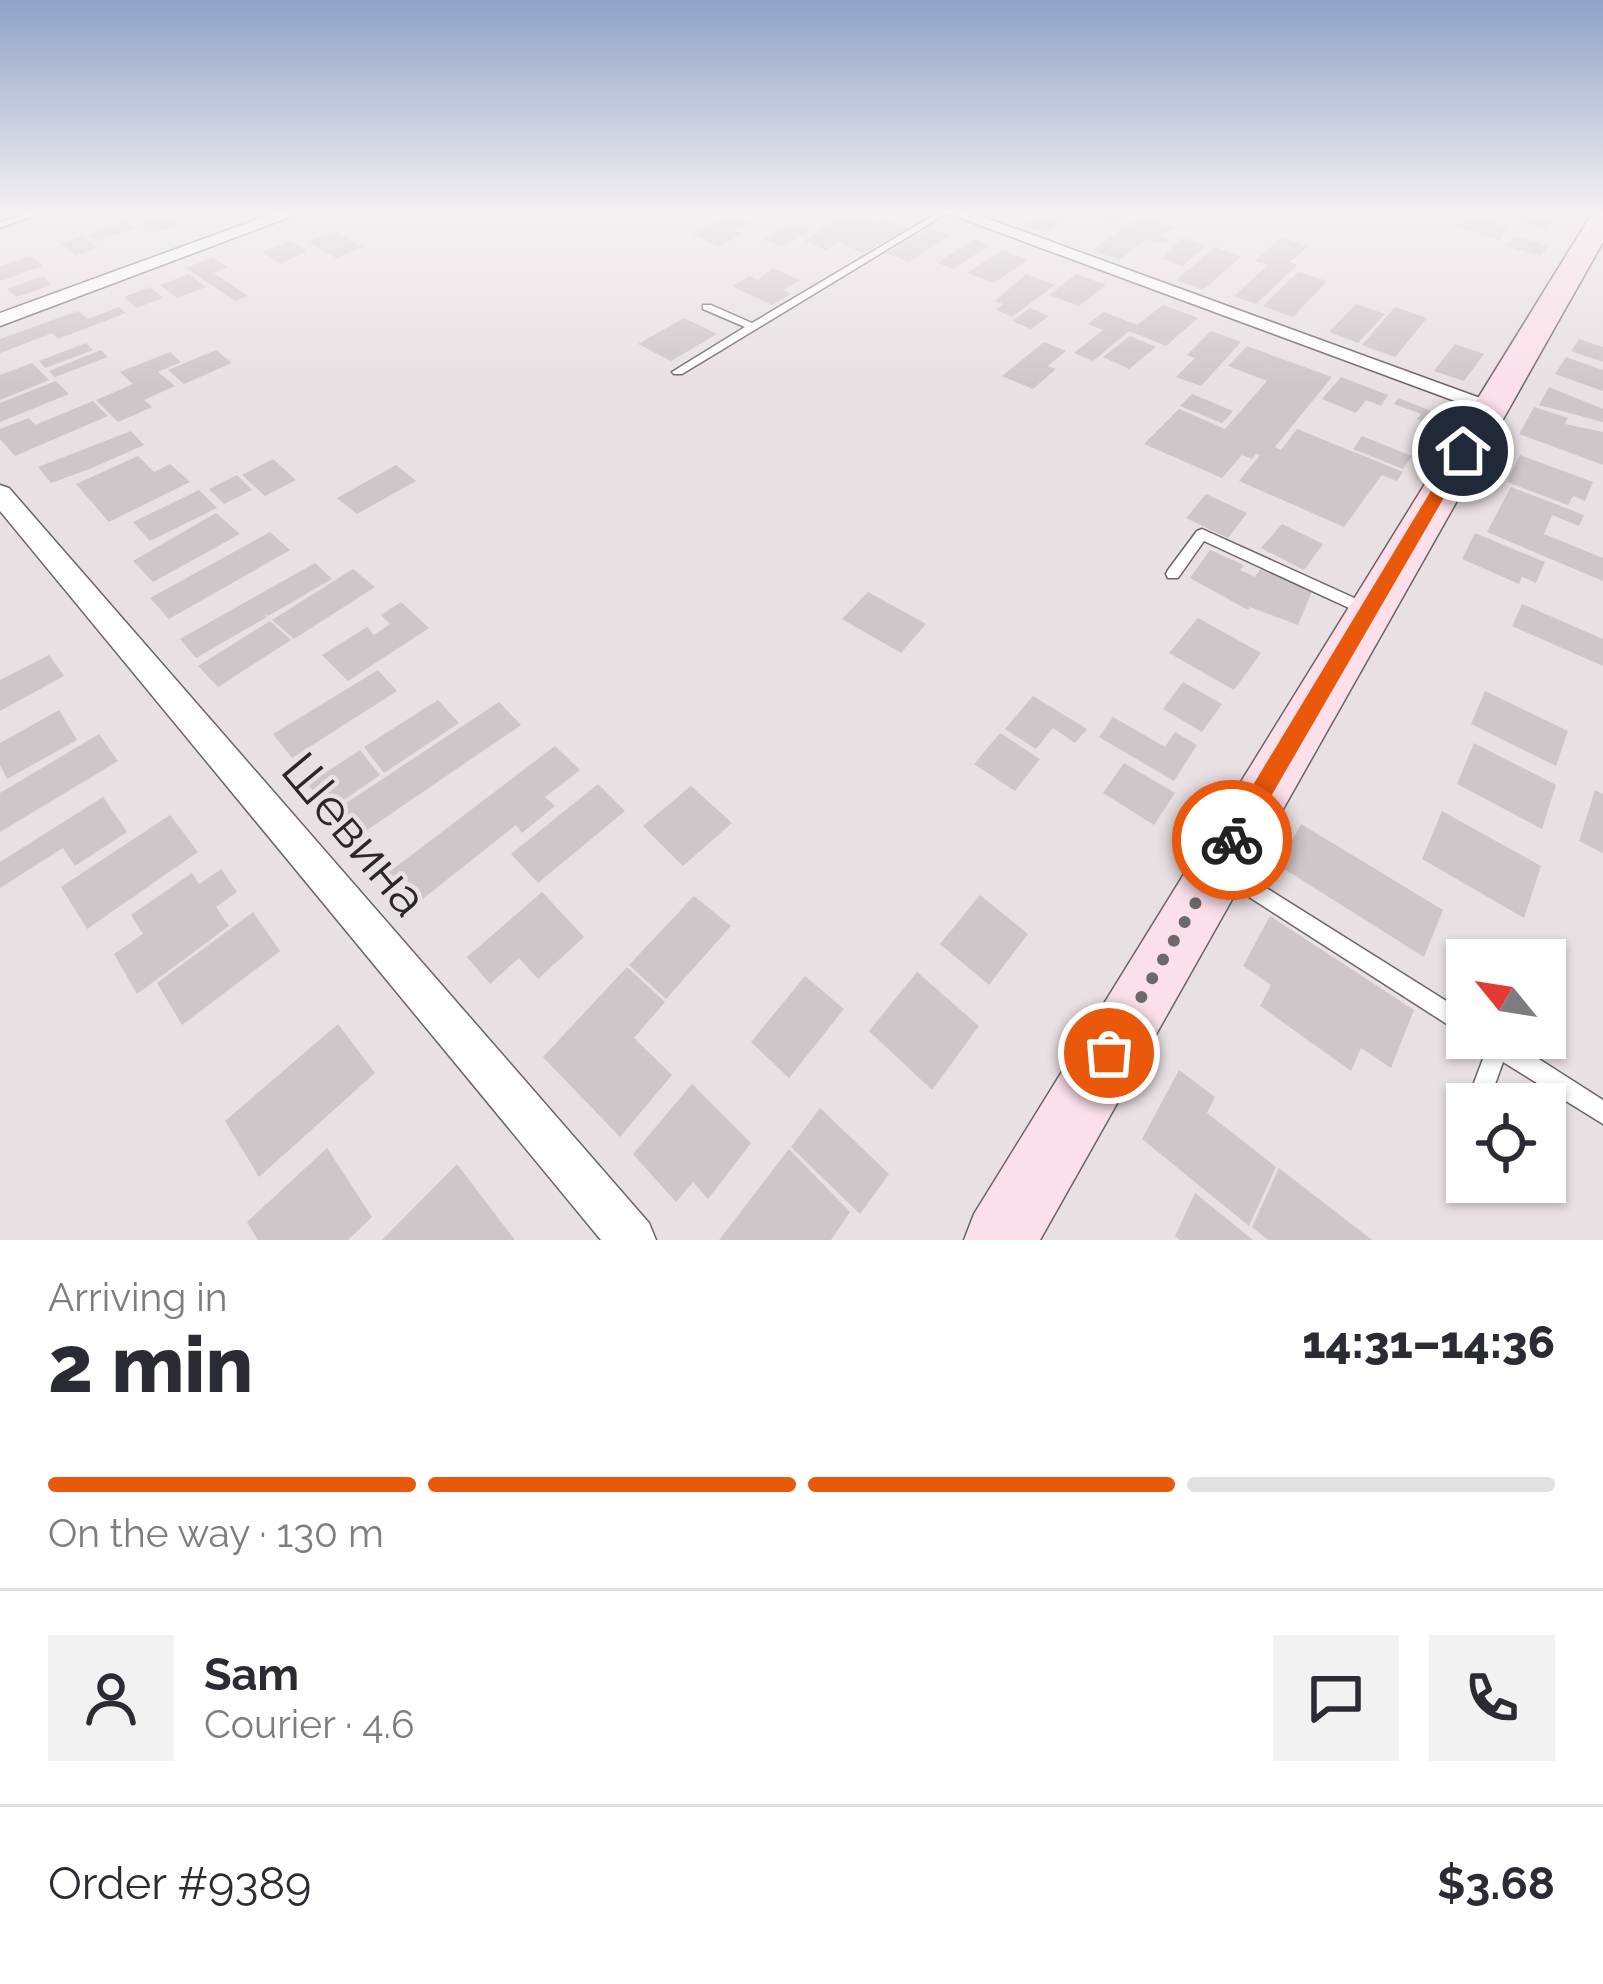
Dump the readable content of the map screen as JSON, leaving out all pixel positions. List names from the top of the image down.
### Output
{
  "streets": {
    "street": ["Шевина"]
  },
  "north": "top left",
  "page": {
    "heading": ["2 min", "Arriving in", "14:31–14:36"],
    "panel": [
      "Sam",
      "Courier · 4.6",
      "Order #9389",
      "$3.68"
    ],
    "bar": "On the way · 130 m"
  }
}
